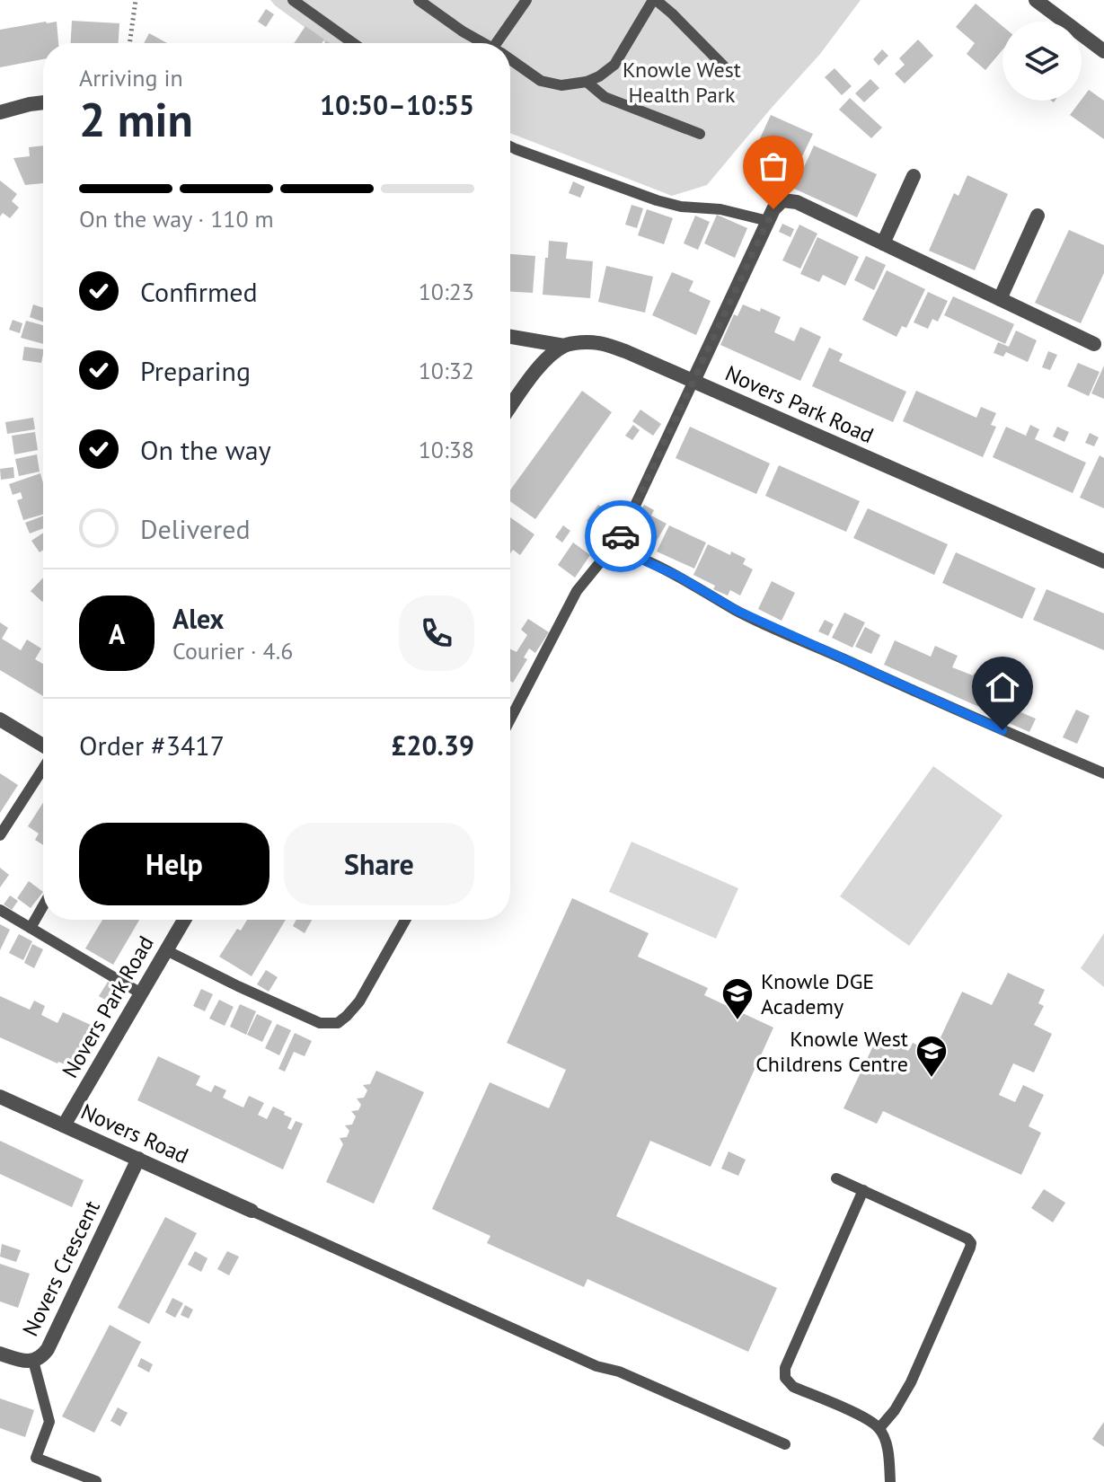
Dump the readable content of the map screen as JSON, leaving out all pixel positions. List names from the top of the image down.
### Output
{
  "streets": {
    "street": ["Novers Park Road", "Novers Road", "Novers Crescent"]
  },
  "crossings": [
    ["Novers Park Road", "Novers Road"],
    ["Novers Road", "Novers Crescent"]
  ],
  "parks": ["Knowle West Health Park"],
  "places": {
    "school or university": ["Knowle DGE Academy", "Knowle West Childrens Centre"]
  },
  "page": {
    "heading": ["2 min", "Arriving in", "10:50–10:55"],
    "panel": [
      "Alex",
      "Courier · 4.6",
      "Order #3417",
      "£20.39"
    ],
    "bar": "On the way · 110 m",
    "list": [
      ["Confirmed", "10:23"],
      ["Preparing", "10:32"],
      ["On the way", "10:38"],
      "Delivered"
    ],
    "round": "A",
    "buttons": ["Help", "Share"]
  }
}
